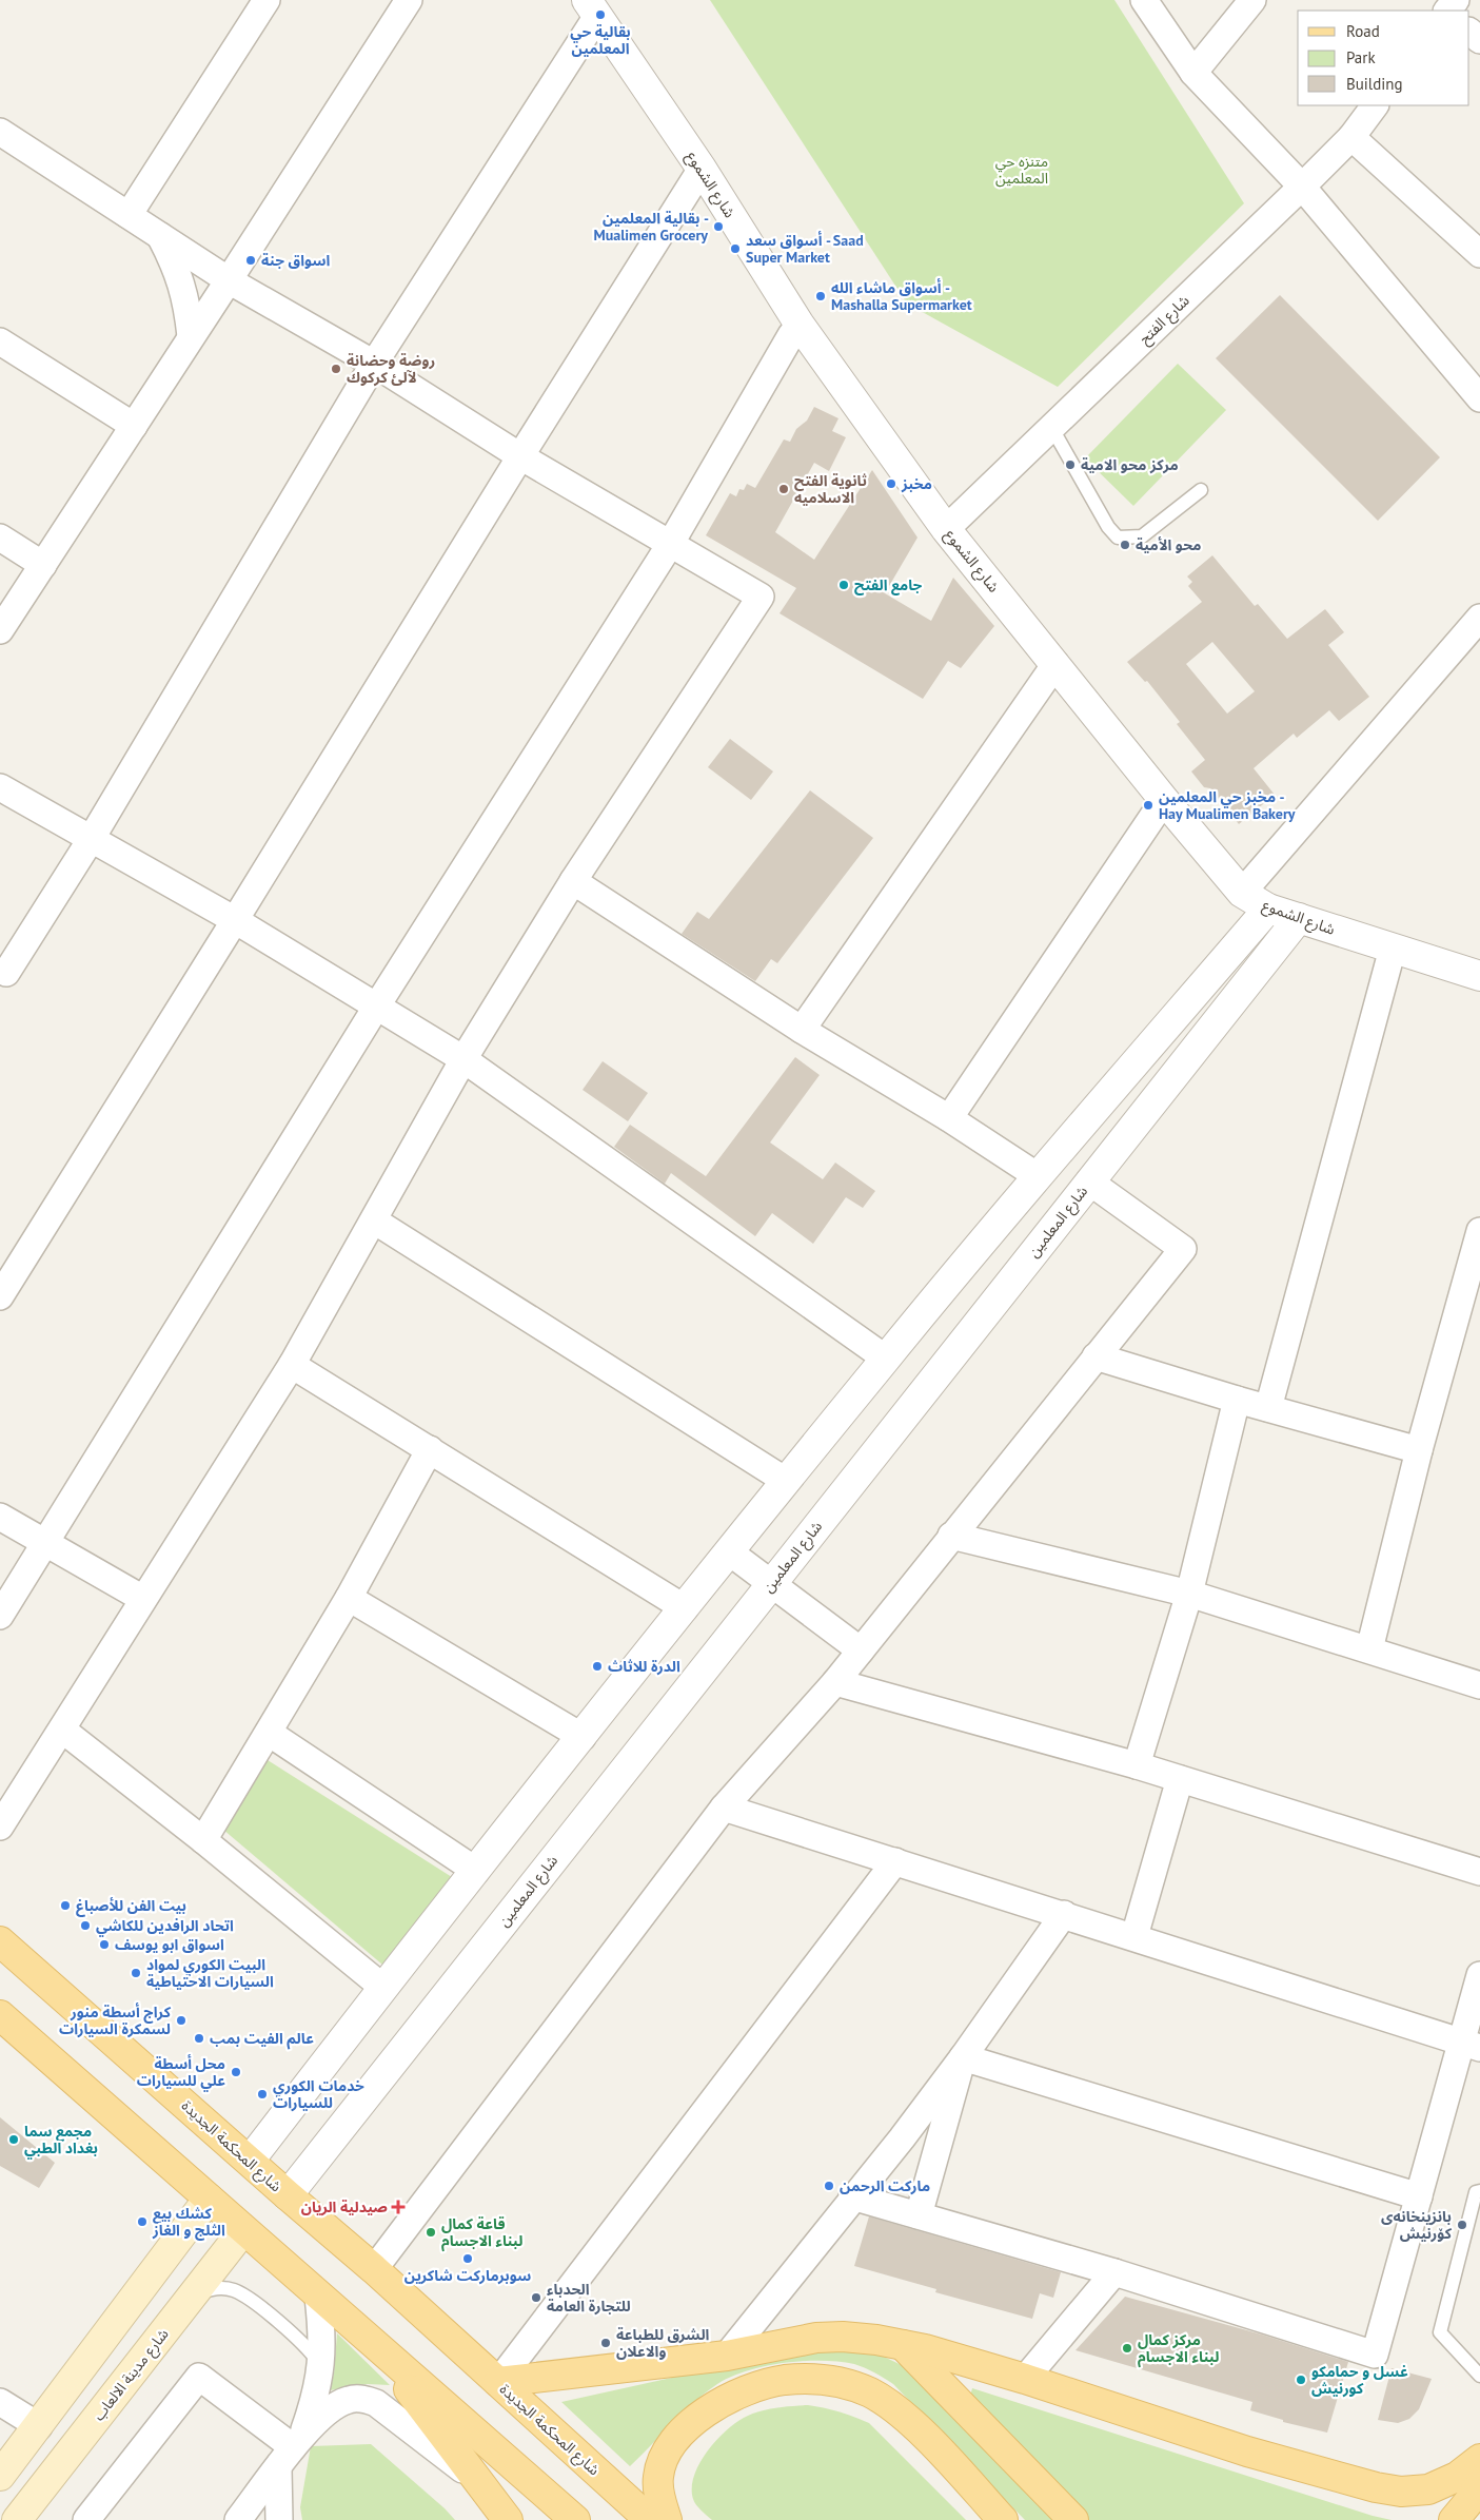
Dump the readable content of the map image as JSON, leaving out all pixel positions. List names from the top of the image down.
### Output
{
  "streets": {
    "main road": ["شارع المحكمة الجديدة", "شارع مدينة الالعاب"],
    "street": ["شارع الشموع", "شارع الفتح", "شارع المعلمين"]
  },
  "crossings": [
    ["شارع الشموع", "شارع الفتح"],
    ["شارع الشموع", "شارع المعلمين"],
    ["شارع المعلمين", "شارع المحكمة الجديدة"]
  ],
  "parks": ["متنزه حي المعلمين"],
  "places": {
    "other": [
      "بقالية حي المعلمين",
      "بقالية المعلمين - Mualimen Grocery",
      "أسواق سعد - Saad Super Market",
      "اسواق جنة",
      "أسواق ماشاء الله - Mashalla Supermarket",
      "روضة وحضانة لآلئ كركوك",
      "مركز محو الامية",
      "مخبز",
      "ثانوية الفتح الاسلاميه",
      "محو الأمية",
      "جامع الفتح",
      "مخبز حي المعلمين - Hay Mualimen Bakery",
      "الدرة للاثاث",
      "بيت الفن للأصباغ",
      "اتحاد الرافدين للكاشي",
      "اسواق ابو يوسف",
      "البيت الكوري لمواد السيارات الاحتياطية",
      "كراج أسطة منور لسمكرة السيارات",
      "عالم الفيت بمب",
      "محل أسطة علي للسيارات",
      "خدمات الكوري للسيارات",
      "مجمع سما بغداد الطبي",
      "ماركت الرحمن",
      "كشك بيع الثلج و الغاز",
      "بانزینخانەی کۆرنیش",
      "قاعة كمال لبناء الاجسام",
      "سوبرماركت شاكرين",
      "الحدباء للتجارة العامة",
      "الشرق للطباعة والاعلان",
      "مركز كمال لبناء الاجسام",
      "غسل و حمامكو كورنيش"
    ],
    "health": ["صيدلية الريان"]
  },
  "legend": ["Road", "Park", "Building"]
}
